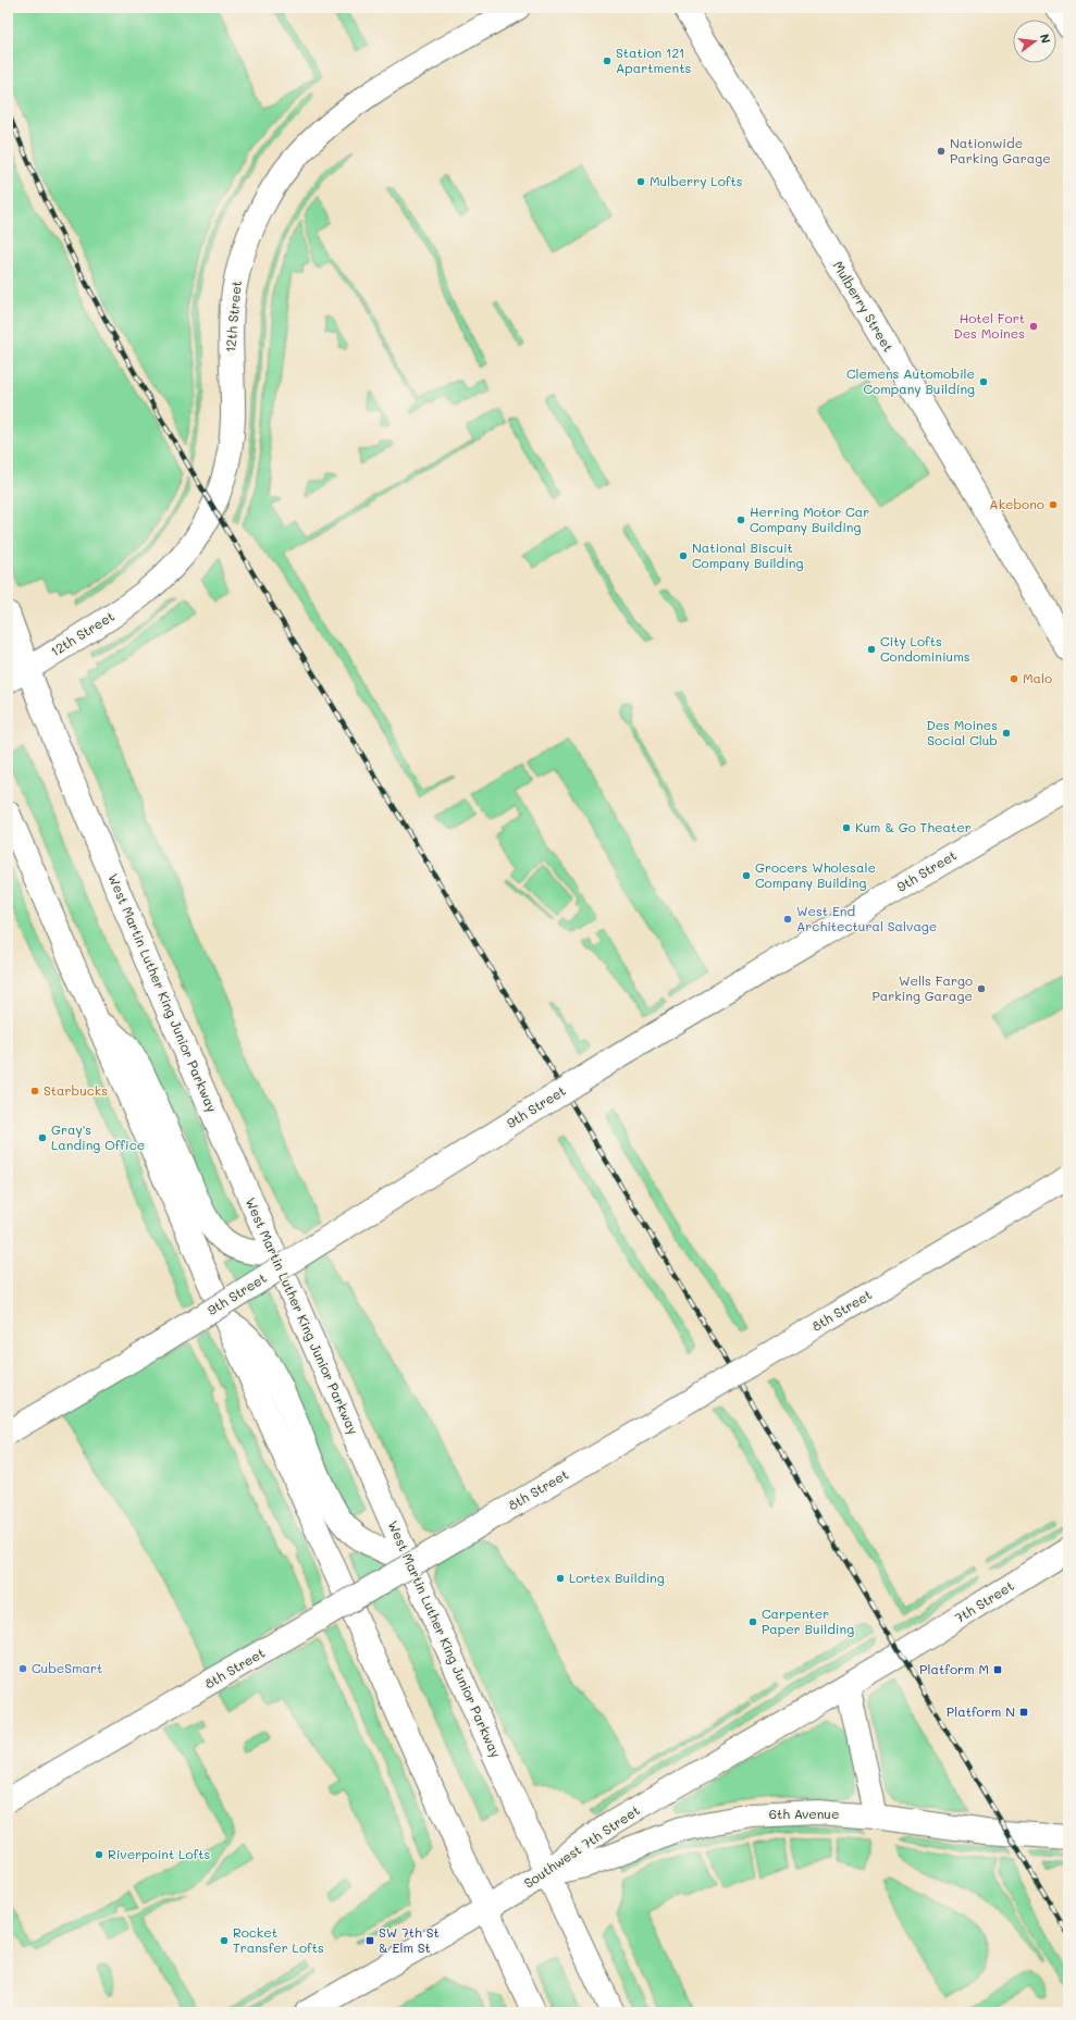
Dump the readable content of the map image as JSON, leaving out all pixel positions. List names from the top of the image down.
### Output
{
  "streets": {
    "main road": [
      "Mulberry Street",
      "12th Street",
      "9th Street",
      "West Martin Luther King Junior Parkway",
      "8th Street",
      "7th Street",
      "6th Avenue",
      "Southwest 7th Street"
    ]
  },
  "crossings": [
    ["12th Street", "West Martin Luther King Junior Parkway"],
    ["West Martin Luther King Junior Parkway", "6th Avenue"],
    ["West Martin Luther King Junior Parkway", "Southwest 7th Street"],
    ["7th Street", "Southwest 7th Street"],
    ["6th Avenue", "Southwest 7th Street"]
  ],
  "places": {
    "other": [
      "Station 121 Apartments",
      "Nationwide Parking Garage",
      "Mulberry Lofts",
      "Hotel Fort Des Moines",
      "Clemens Automobile Company Building",
      "Akebono",
      "Herring Motor Car Company Building",
      "National Biscuit Company Building",
      "City Lofts Condominiums",
      "Malo",
      "Des Moines Social Club",
      "Kum & Go Theater",
      "Grocers Wholesale Company Building",
      "West End Architectural Salvage",
      "Wells Fargo Parking Garage",
      "Starbucks",
      "Gray's Landing Office",
      "Lortex Building",
      "Carpenter Paper Building",
      "CubeSmart",
      "Riverpoint Lofts",
      "Rocket Transfer Lofts"
    ],
    "transit": ["Platform M", "Platform N", "SW 7th St & Elm St"]
  },
  "north": "right"
}
